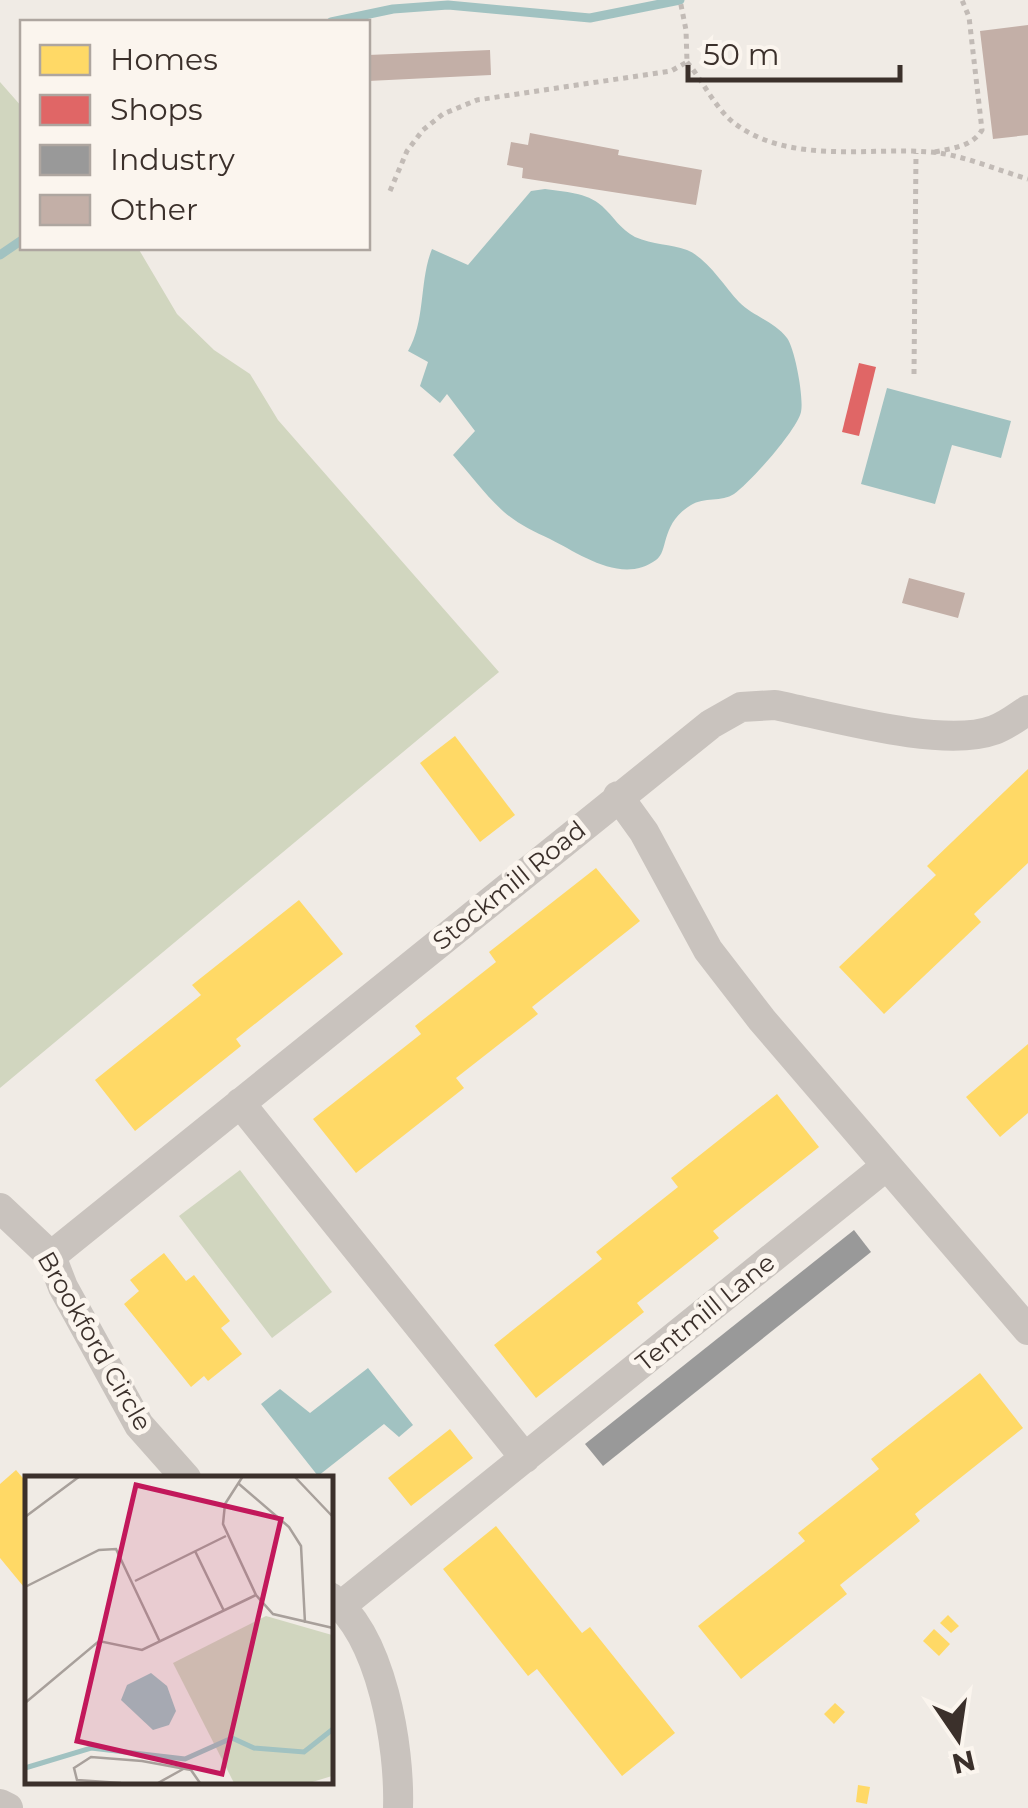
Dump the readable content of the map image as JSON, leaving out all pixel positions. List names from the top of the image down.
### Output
{
  "streets": {
    "street": ["Stockmill Road", "Tentmill Lane", "Brookford Circle"]
  },
  "crossings": [
    ["Stockmill Road", "Brookford Circle"]
  ],
  "legend": [
    "Homes",
    "Shops",
    "Industry",
    "Other"
  ],
  "scale_bar": "50 m",
  "north": "bottom"
}
